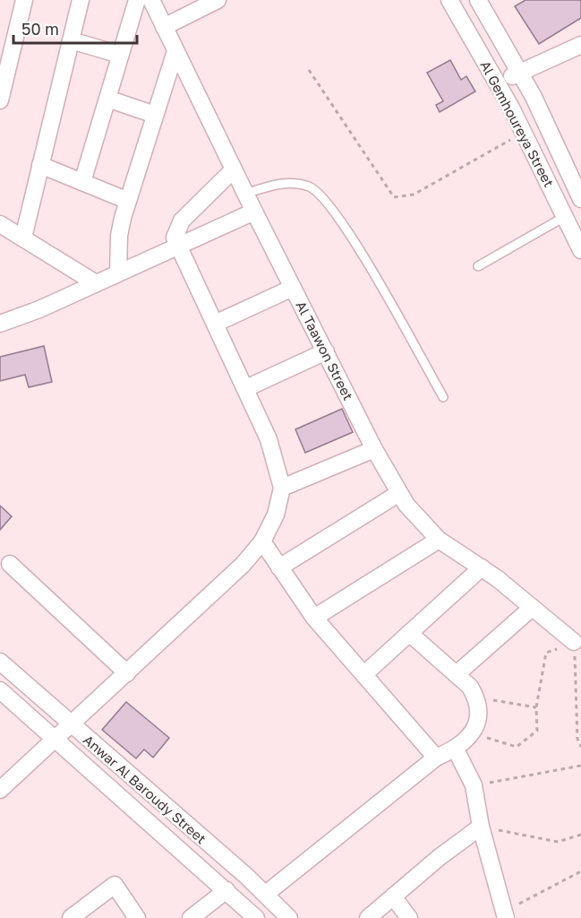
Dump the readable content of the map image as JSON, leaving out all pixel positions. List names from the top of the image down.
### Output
{
  "streets": {
    "street": ["Al Gemhoureya Street", "Al Taawon Street", "Anwar Al Baroudy Street"]
  },
  "scale_bar": "50 m"
}
